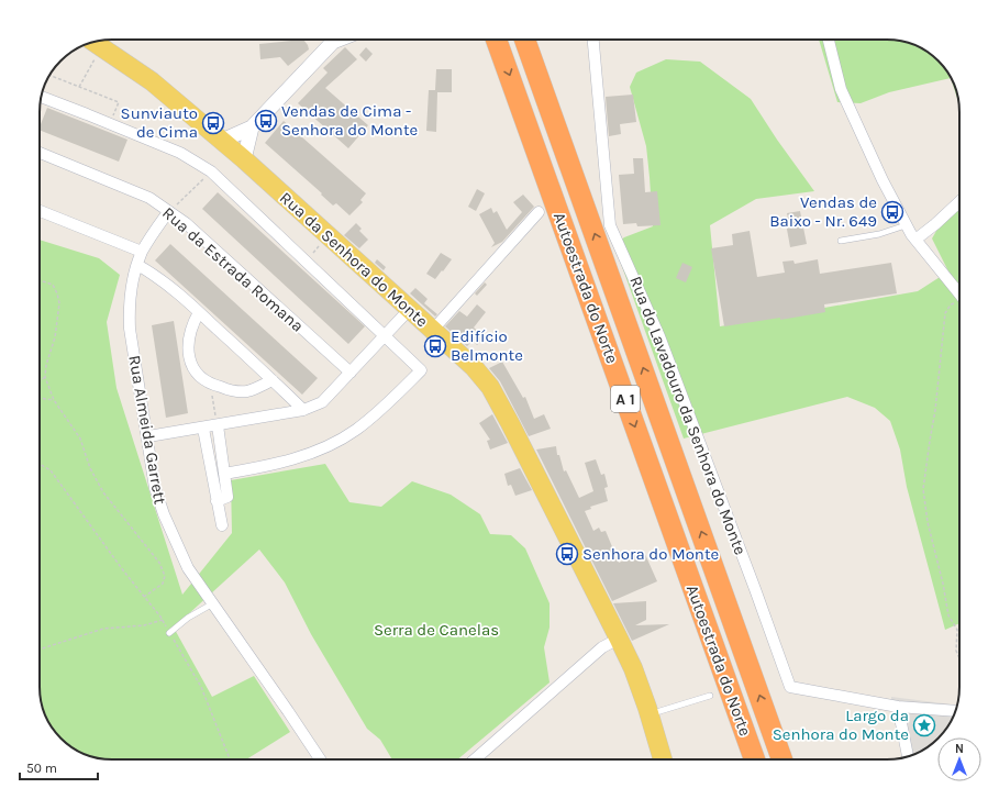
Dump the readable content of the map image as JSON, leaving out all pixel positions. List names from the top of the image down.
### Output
{
  "streets": {
    "highway": ["Autoestrada do Norte", "A 1"],
    "main road": ["Rua da Senhora do Monte"],
    "street": ["Rua da Estrada Romana", "Rua do Lavadouro da Senhora do Monte", "Rua Almeida Garrett"]
  },
  "crossings": [
    ["Rua da Estrada Romana", "Rua Almeida Garrett"]
  ],
  "parks": ["Serra de Canelas"],
  "places": {
    "bus stop": [
      "Vendas de Cima - Senhora do Monte",
      "Sunviauto de Cima",
      "Vendas de Baixo - Nr. 649",
      "Edifício Belmonte",
      "Senhora do Monte"
    ],
    "place": ["Largo da Senhora do Monte"]
  },
  "scale_bar": "50 m",
  "north": "top"
}
